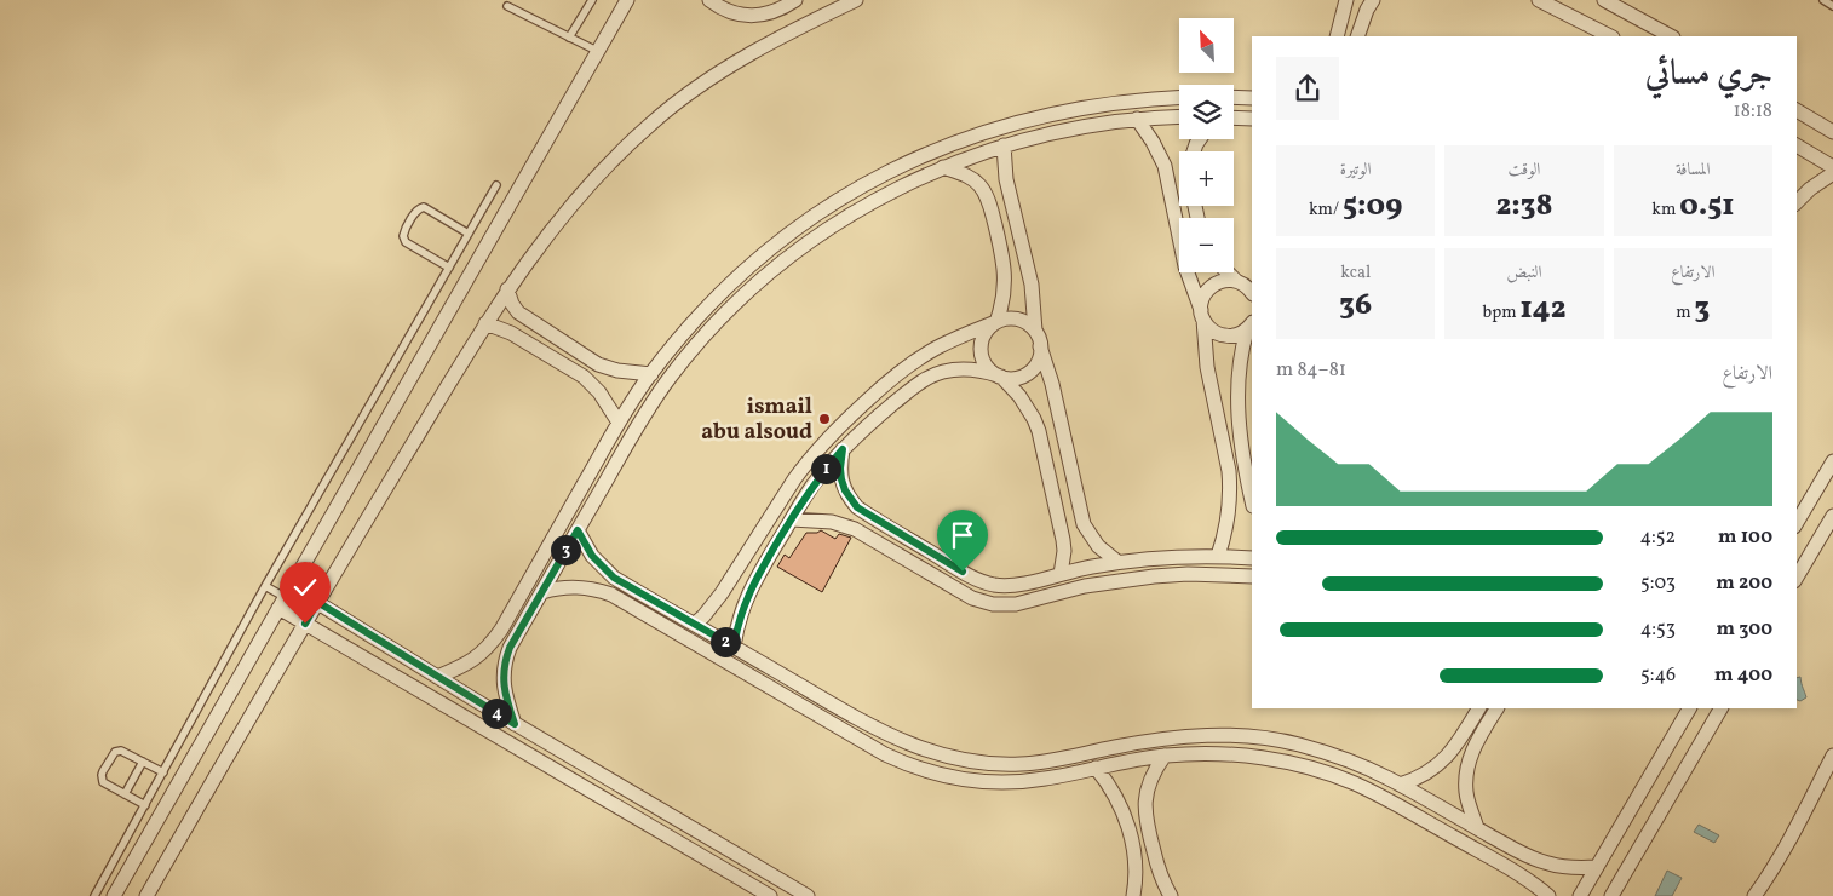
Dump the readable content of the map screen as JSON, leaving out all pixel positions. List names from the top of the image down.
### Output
{
  "places": ["ismail abu alsoud"],
  "north": "top left",
  "page": {
    "map_buttons": ["+", "−"],
    "heading": ["جري مسائي", "18:18"],
    "stats": [
      ["المسافة", "0.51 km"],
      ["الوقت", "2:38"],
      ["الوتيرة", "5:09 /km"],
      ["الارتفاع", "3 m"],
      ["النبض", "142 bpm"],
      ["kcal", "36"]
    ],
    "chart": ["الارتفاع", "81–84 m"],
    "pins": [
      "1",
      "3",
      "2",
      "4"
    ],
    "list": [
      {
        "name": "100 m",
        "note": "4:52"
      },
      {
        "name": "200 m",
        "note": "5:03"
      },
      {
        "name": "300 m",
        "note": "4:53"
      },
      {
        "name": "400 m",
        "note": "5:46"
      }
    ]
  }
}
